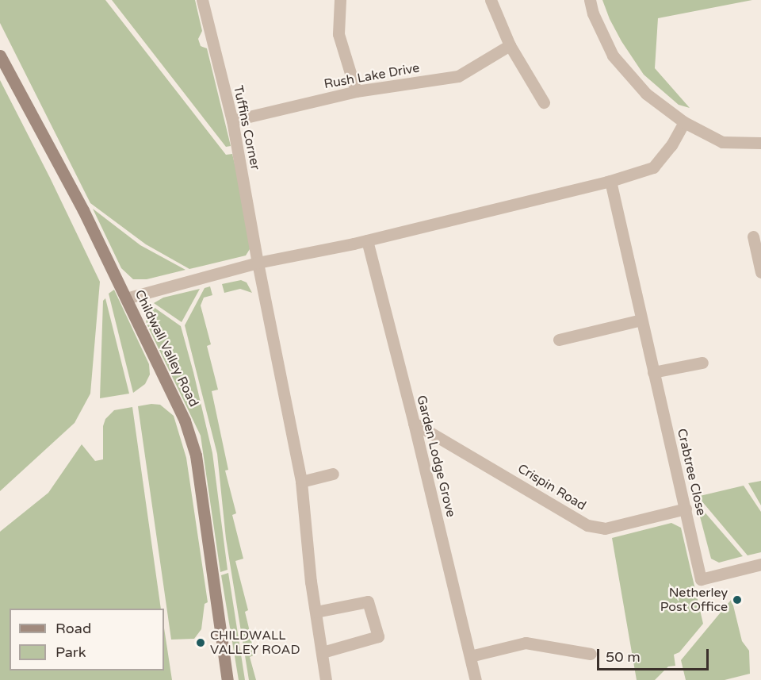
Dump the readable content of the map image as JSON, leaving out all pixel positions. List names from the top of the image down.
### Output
{
  "streets": {
    "main road": ["Childwall Valley Road"],
    "street": [
      "Rush Lake Drive",
      "Tuffins Corner",
      "Garden Lodge Grove",
      "Crabtree Close",
      "Crispin Road"
    ]
  },
  "crossings": [
    ["Rush Lake Drive", "Tuffins Corner"],
    ["Garden Lodge Grove", "Crispin Road"],
    ["Crabtree Close", "Crispin Road"]
  ],
  "places": ["Netherley Post Office", "CHILDWALL VALLEY ROAD"],
  "legend": ["Road", "Park"],
  "scale_bar": "50 m"
}
